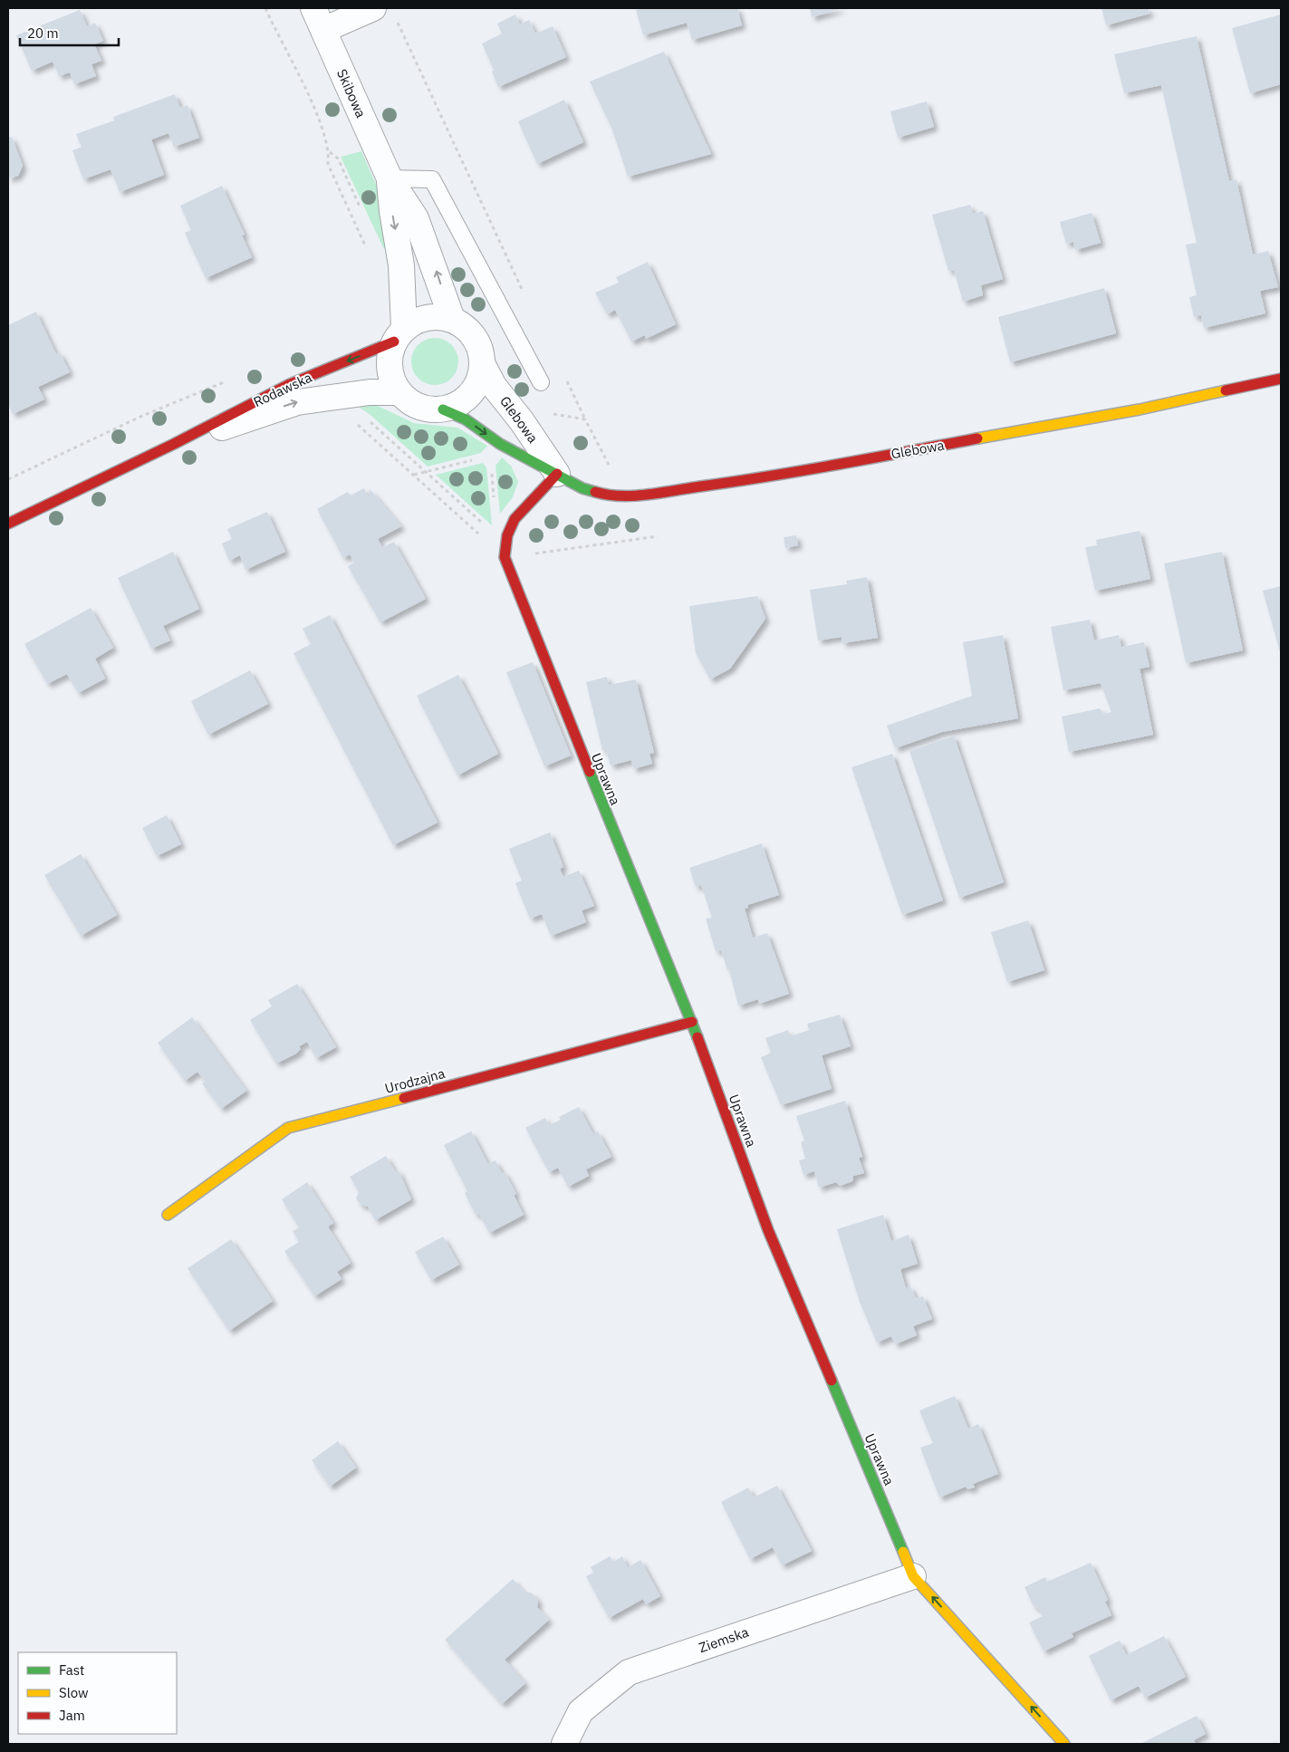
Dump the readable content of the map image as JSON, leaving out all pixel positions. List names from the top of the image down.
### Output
{
  "streets": {
    "street": [
      "Skibowa",
      "Rodawska",
      "Glebowa",
      "Uprawna",
      "Urodzajna",
      "Ziemska"
    ]
  },
  "crossings": [
    ["Skibowa", "Rodawska"],
    ["Skibowa", "Glebowa"],
    ["Rodawska", "Glebowa"],
    ["Uprawna", "Urodzajna"],
    ["Uprawna", "Ziemska"]
  ],
  "legend": ["Fast", "Slow", "Jam"],
  "scale_bar": "20 m"
}
